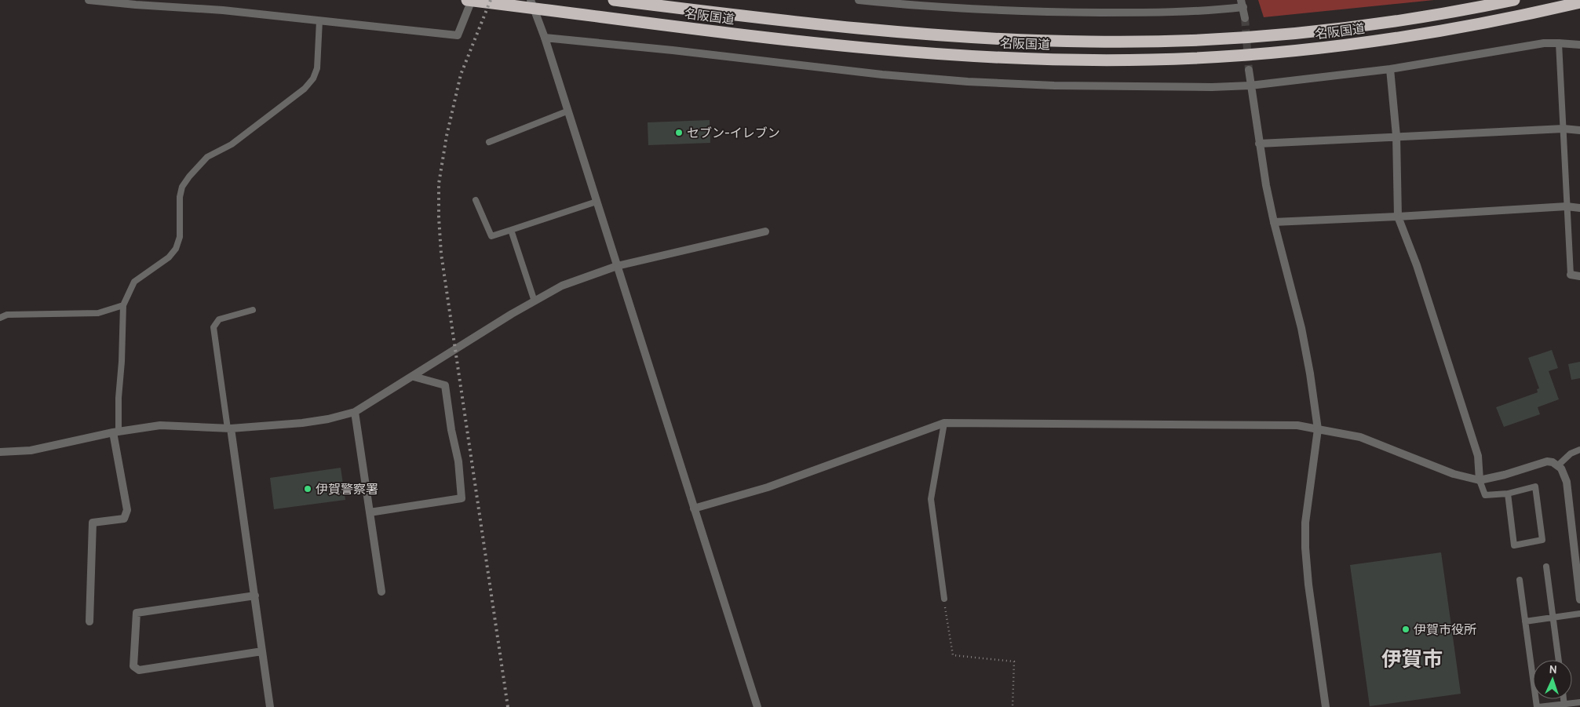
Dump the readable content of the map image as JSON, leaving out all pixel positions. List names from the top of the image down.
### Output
{
  "streets": {
    "highway": ["名阪国道"]
  },
  "districts": ["伊賀市"],
  "places": ["セブン-イレブン", "伊賀警察署", "伊賀市役所"],
  "north": "top"
}
